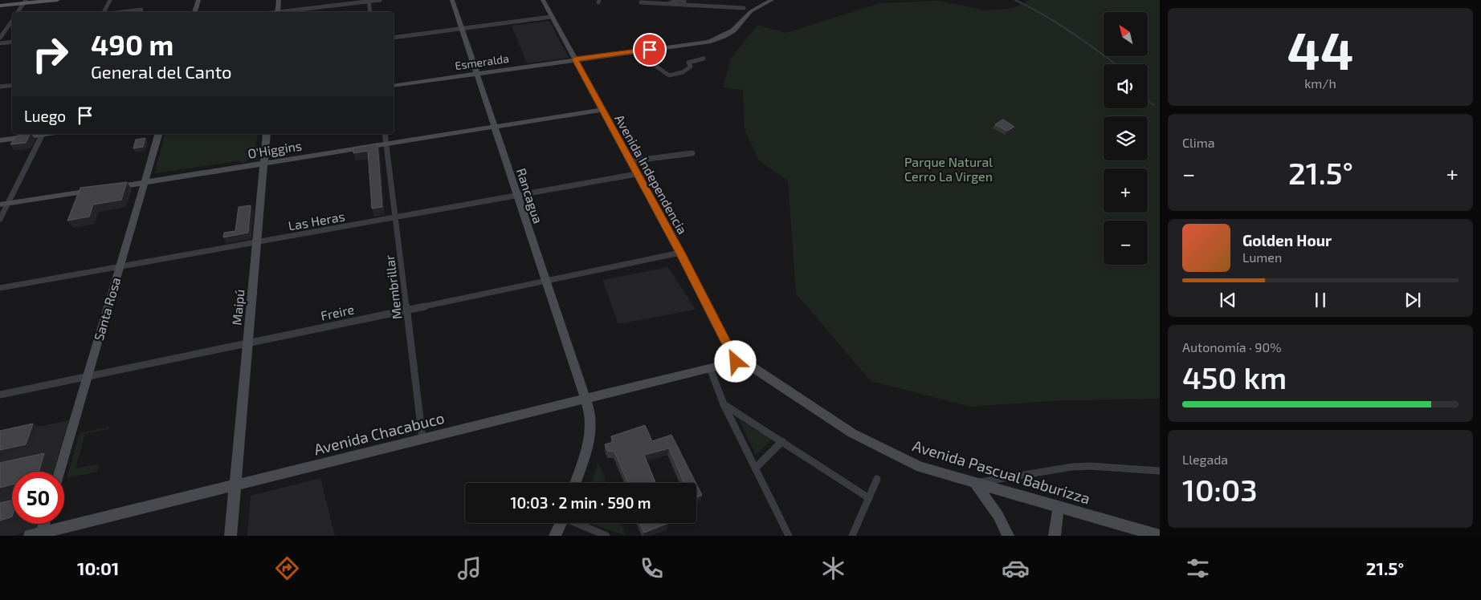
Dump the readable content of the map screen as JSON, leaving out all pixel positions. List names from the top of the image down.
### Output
{
  "streets": {
    "main road": [
      "Esmeralda",
      "O'Higgins",
      "Avenida Independencia",
      "Rancagua",
      "Maipú",
      "Santa Rosa",
      "Avenida Chacabuco",
      "Avenida Pascual Baburizza"
    ],
    "street": ["Las Heras", "Membrillar", "Freire"]
  },
  "crossings": [
    ["Esmeralda", "Avenida Independencia"],
    ["Esmeralda", "Rancagua"],
    ["O'Higgins", "Avenida Independencia"],
    ["O'Higgins", "Rancagua"],
    ["O'Higgins", "Membrillar"],
    ["O'Higgins", "Maipú"],
    ["O'Higgins", "Santa Rosa"],
    ["Avenida Independencia", "Las Heras"],
    ["Avenida Independencia", "Freire"],
    ["Avenida Independencia", "Avenida Chacabuco"],
    ["Avenida Independencia", "Avenida Pascual Baburizza"],
    ["Rancagua", "Las Heras"],
    ["Rancagua", "Freire"],
    ["Rancagua", "Avenida Chacabuco"],
    ["Las Heras", "Membrillar"],
    ["Las Heras", "Maipú"],
    ["Las Heras", "Santa Rosa"],
    ["Membrillar", "Freire"],
    ["Membrillar", "Avenida Chacabuco"],
    ["Maipú", "Freire"],
    ["Maipú", "Avenida Chacabuco"],
    ["Santa Rosa", "Freire"],
    ["Avenida Chacabuco", "Avenida Pascual Baburizza"]
  ],
  "parks": ["Parque Natural Cerro La Virgen"],
  "north": "top left",
  "page": {
    "tile": [
      ["44", "km/h"],
      "Clima",
      ["Autonomía · 90%", "450 km"],
      ["Llegada", "10:03"]
    ],
    "map_buttons": ["+", "−"],
    "turn": ["490 m", "General del Canto"],
    "then": "Luego",
    "heat": ["−", "21.5°", "+"],
    "song": ["Golden Hour", "Lumen"],
    "limit": "50",
    "trip": "10:03 · 2 min · 590 m",
    "tabs": ["10:01", "21.5°"]
  }
}
